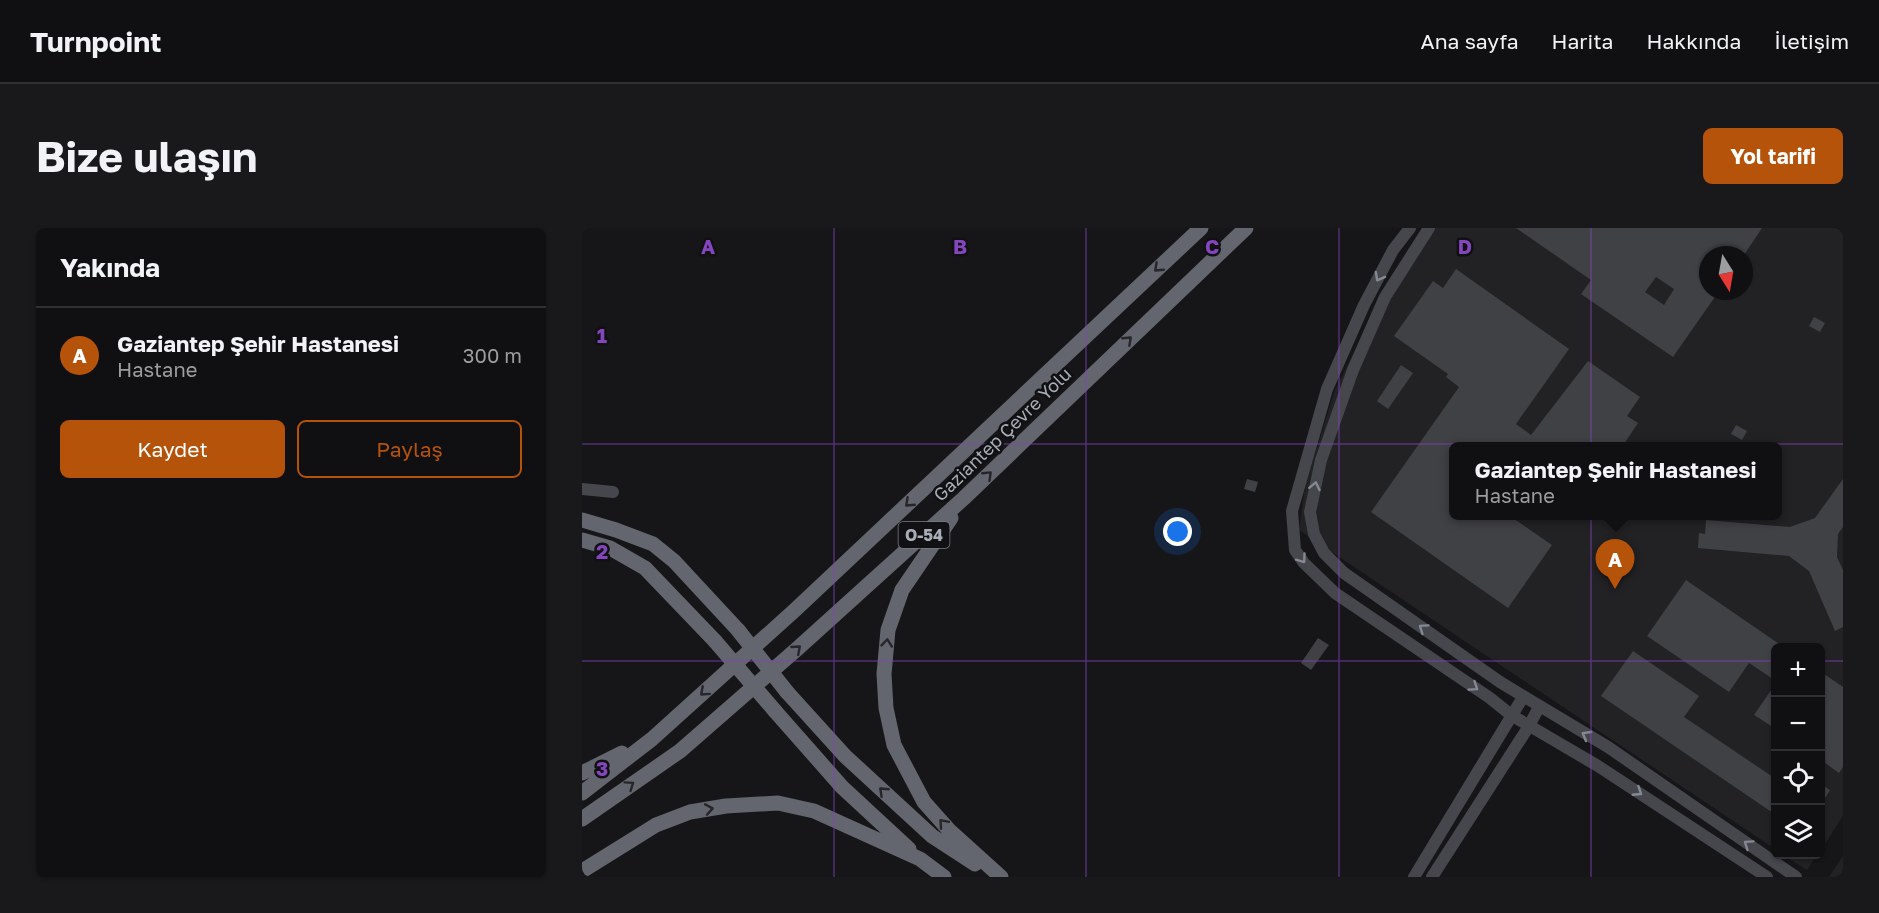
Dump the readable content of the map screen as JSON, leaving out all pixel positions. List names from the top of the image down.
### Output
{
  "streets": {
    "highway": ["Gaziantep Çevre Yolu", "O-54"]
  },
  "north": "bottom",
  "page": {
    "header": "Turnpoint",
    "nav": [
      "Ana sayfa",
      "Harita",
      "Hakkında",
      "İletişim"
    ],
    "buttons": [
      "Yol tarifi",
      ["Kaydet", "Paylaş"]
    ],
    "title": "Bize ulaşın",
    "heading": "Yakında",
    "list": [
      {
        "mark": "A",
        "name": "Gaziantep Şehir Hastanesi",
        "note": "Hastane",
        "value": "300 m"
      }
    ],
    "popup": ["Gaziantep Şehir Hastanesi", "Hastane"],
    "pins": "A",
    "map_buttons": ["+", "−"]
  },
  "grid": {
    "columns": [
      "A",
      "B",
      "C",
      "D"
    ],
    "rows": ["1", "2", "3"]
  }
}
